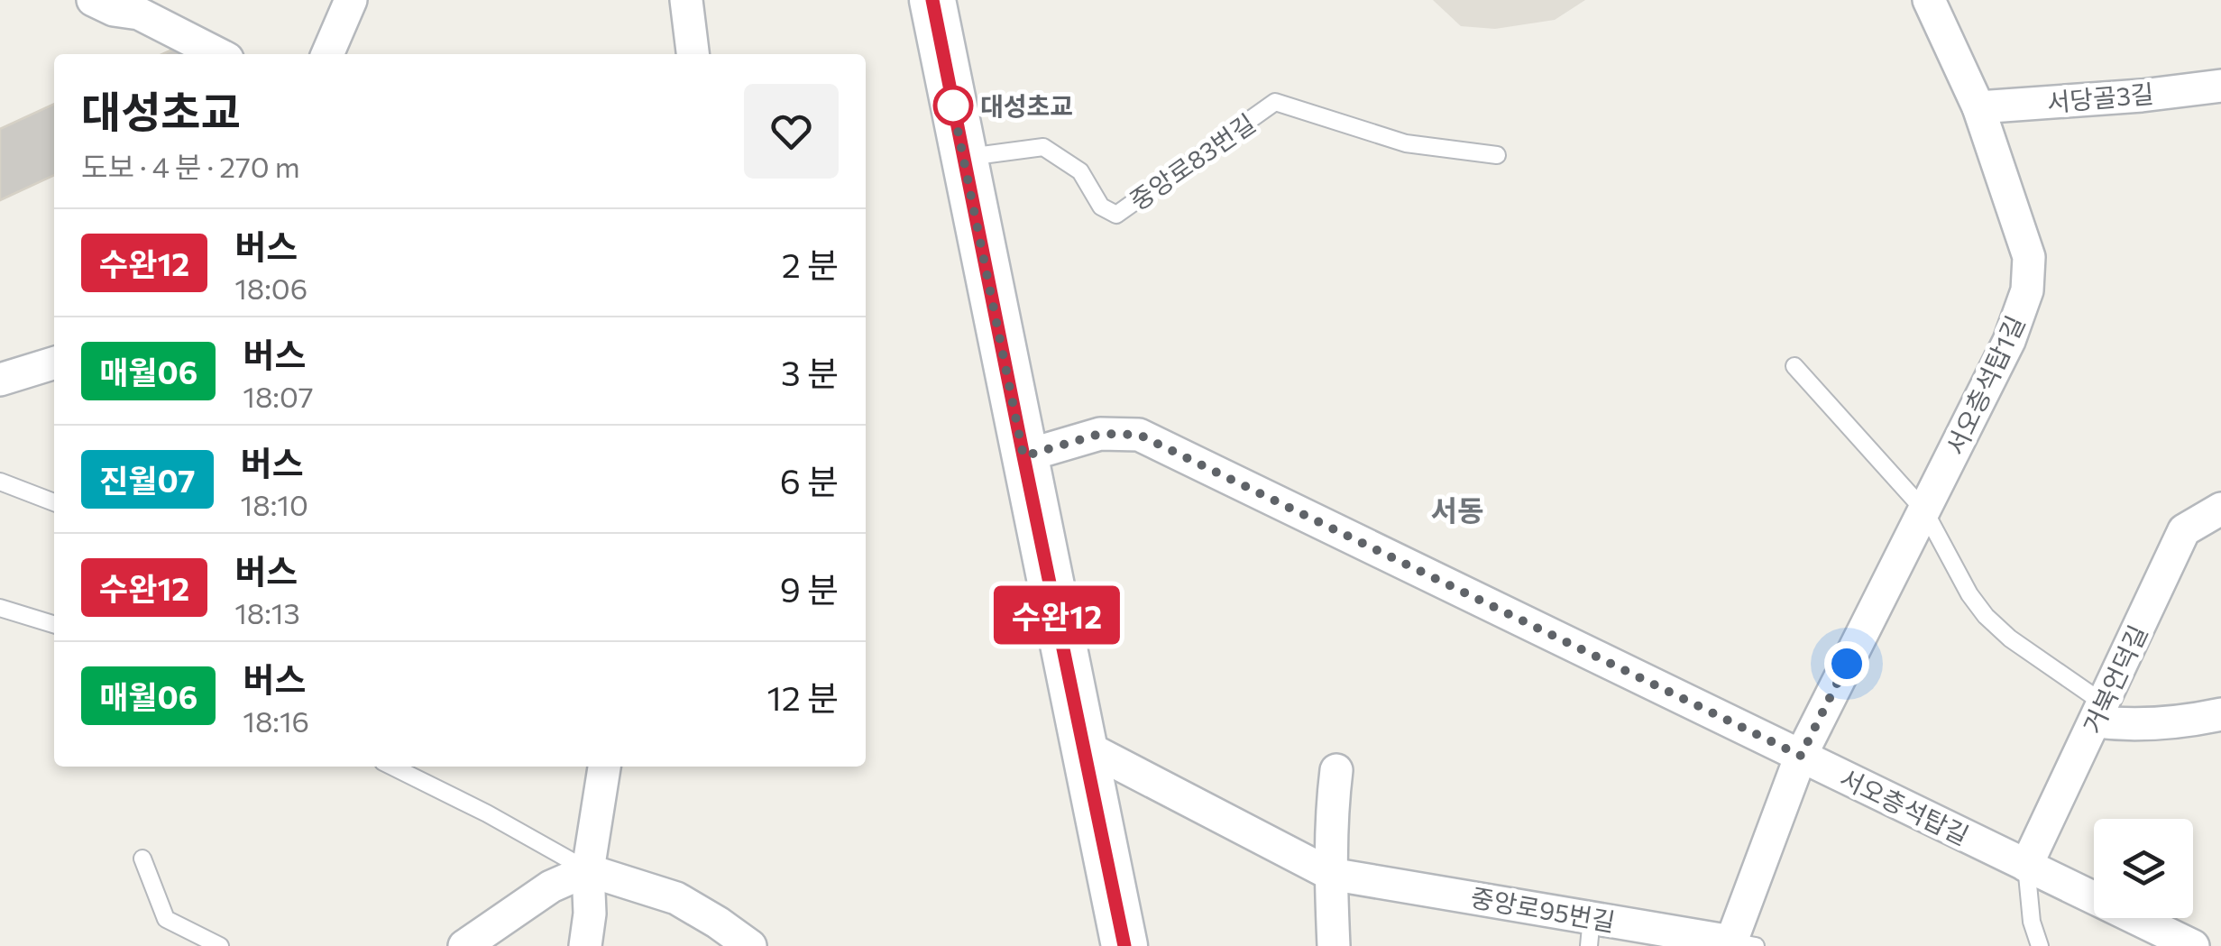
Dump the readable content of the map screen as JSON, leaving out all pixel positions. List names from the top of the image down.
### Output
{
  "streets": {
    "street": [
      "서당골3길",
      "서오층석탑1길",
      "거북언덕길",
      "서오층석탑길",
      "중앙로95번길"
    ],
    "lane": ["중앙로83번길"]
  },
  "crossings": [
    ["서당골3길", "서오층석탑1길"],
    ["서오층석탑1길", "서오층석탑길"],
    ["서오층석탑1길", "중앙로95번길"],
    ["거북언덕길", "서오층석탑길"]
  ],
  "districts": ["서동"],
  "places": ["대성초교"],
  "lines": ["bus line 수완12"],
  "page": {
    "on_map": "수완12",
    "heading": ["대성초교", "도보 · 4 분 · 270 m"],
    "list": [
      {
        "mark": "수완12",
        "name": "버스",
        "note": "18:06",
        "value": "2 분"
      },
      {
        "mark": "매월06",
        "name": "버스",
        "note": "18:07",
        "value": "3 분"
      },
      {
        "mark": "진월07",
        "name": "버스",
        "note": "18:10",
        "value": "6 분"
      },
      {
        "mark": "수완12",
        "name": "버스",
        "note": "18:13",
        "value": "9 분"
      },
      {
        "mark": "매월06",
        "name": "버스",
        "note": "18:16",
        "value": "12 분"
      }
    ]
  }
}
